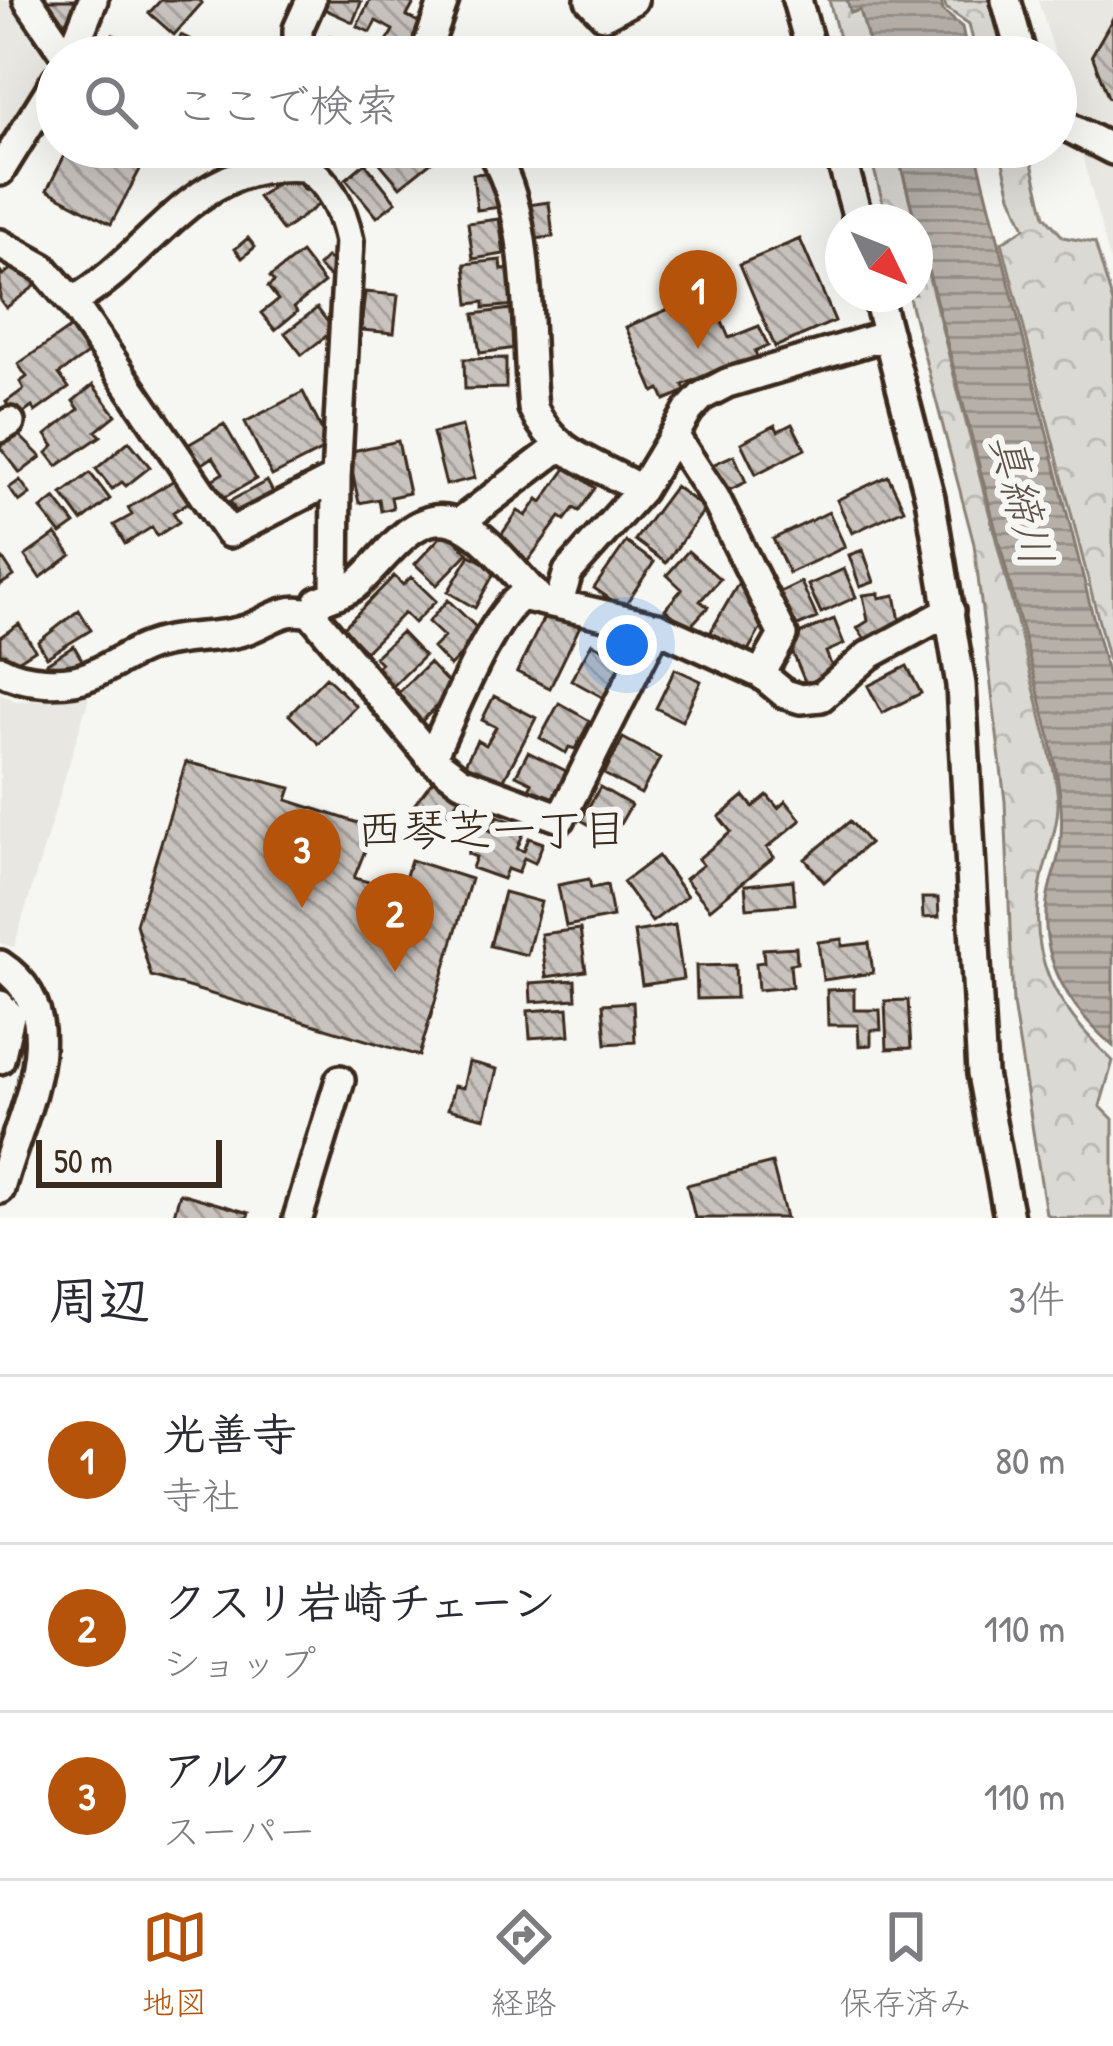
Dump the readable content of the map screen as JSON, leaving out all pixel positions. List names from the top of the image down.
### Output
{
  "districts": ["西琴芝一丁目"],
  "water": ["真締川"],
  "scale_bar": "50 m",
  "north": "bottom right",
  "page": {
    "search": "ここで検索",
    "pins": ["1", "3", "2"],
    "scale": "50 m",
    "heading": ["周辺", "3件"],
    "list": [
      {
        "mark": "1",
        "name": "光善寺",
        "note": "寺社",
        "value": "80 m"
      },
      {
        "mark": "2",
        "name": "クスリ岩崎チェーン",
        "note": "ショップ",
        "value": "110 m"
      },
      {
        "mark": "3",
        "name": "アルク",
        "note": "スーパー",
        "value": "110 m"
      }
    ],
    "nav": ["地図", "経路", "保存済み"]
  }
}
